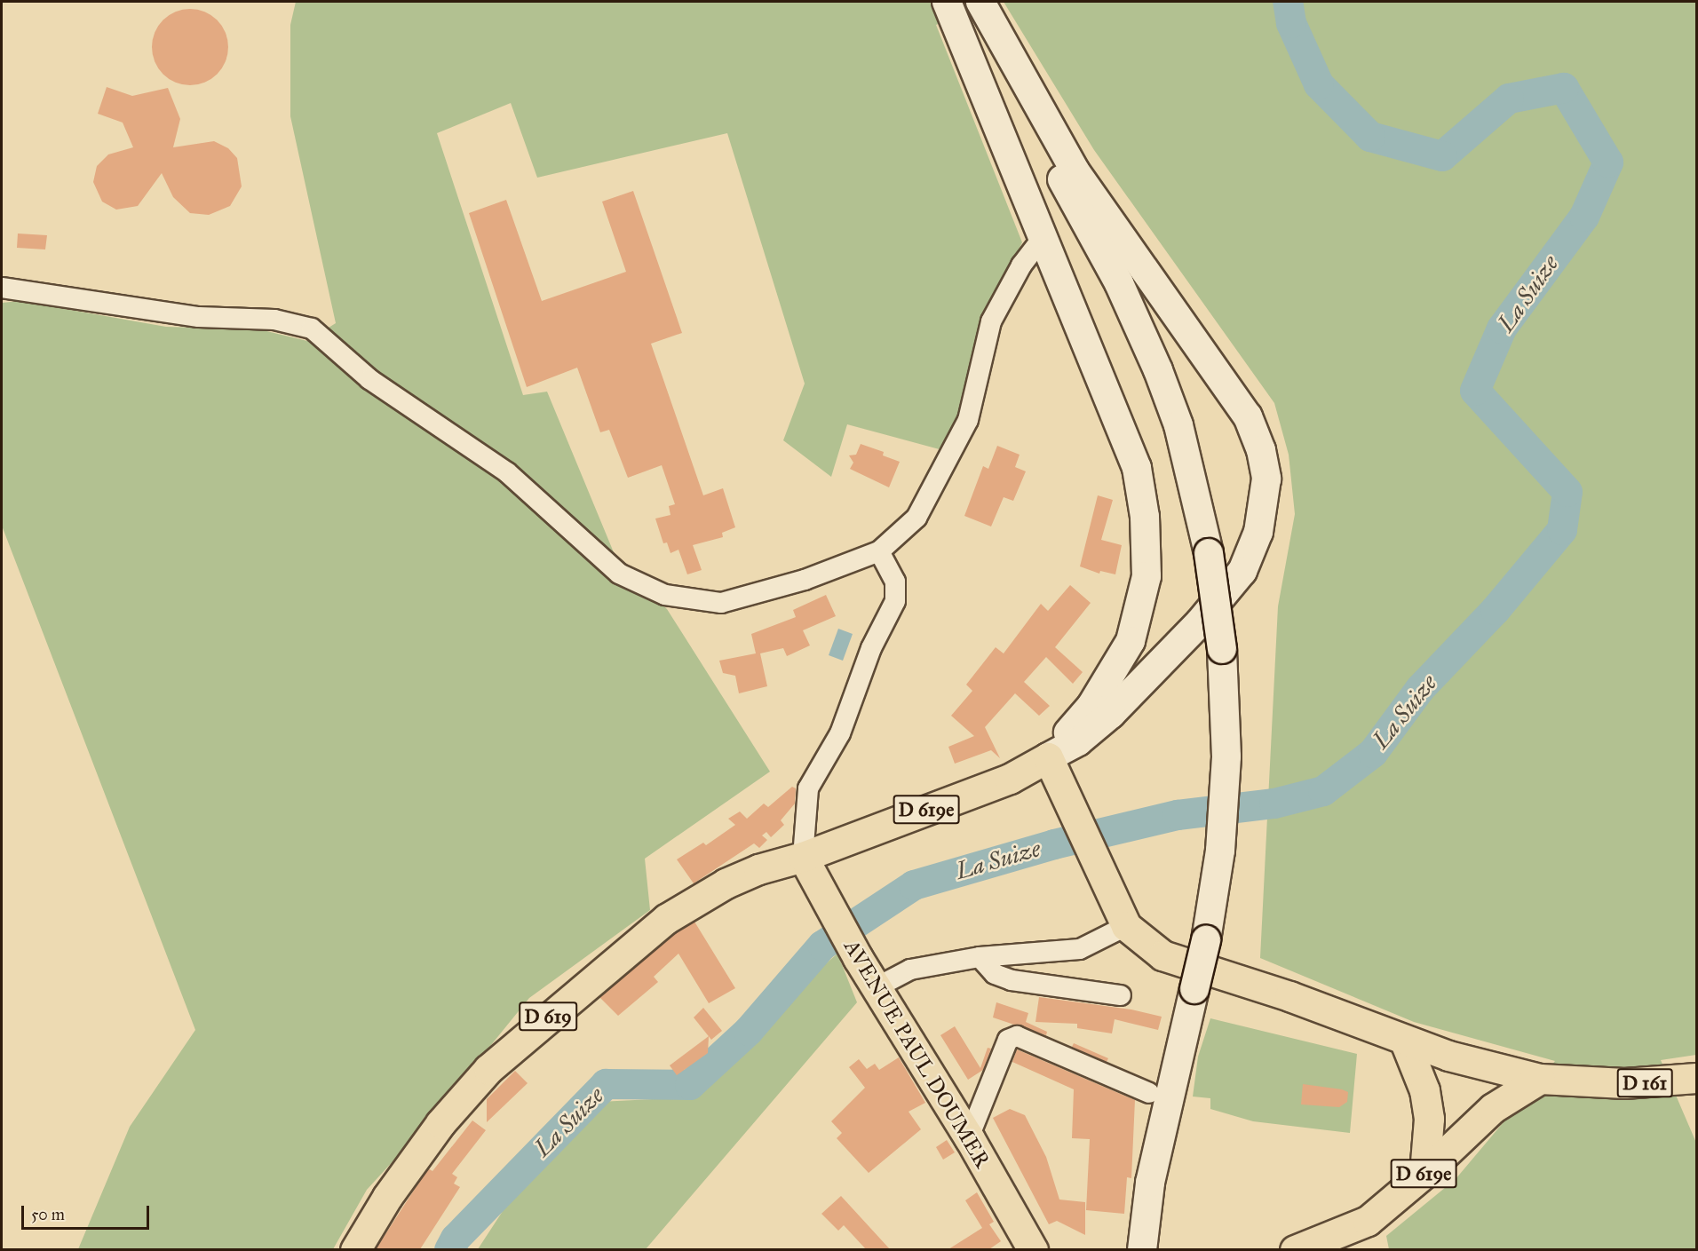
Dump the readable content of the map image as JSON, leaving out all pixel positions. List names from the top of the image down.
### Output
{
  "streets": {
    "main road": [
      "D 619e",
      "D 619",
      "AVENUE PAUL DOUMER",
      "D 161"
    ]
  },
  "crossings": [
    ["D 619e", "D 619"],
    ["D 619e", "AVENUE PAUL DOUMER"],
    ["D 619e", "D 161"],
    ["D 619", "AVENUE PAUL DOUMER"]
  ],
  "water": ["La Suize"],
  "scale_bar": "50 m"
}
